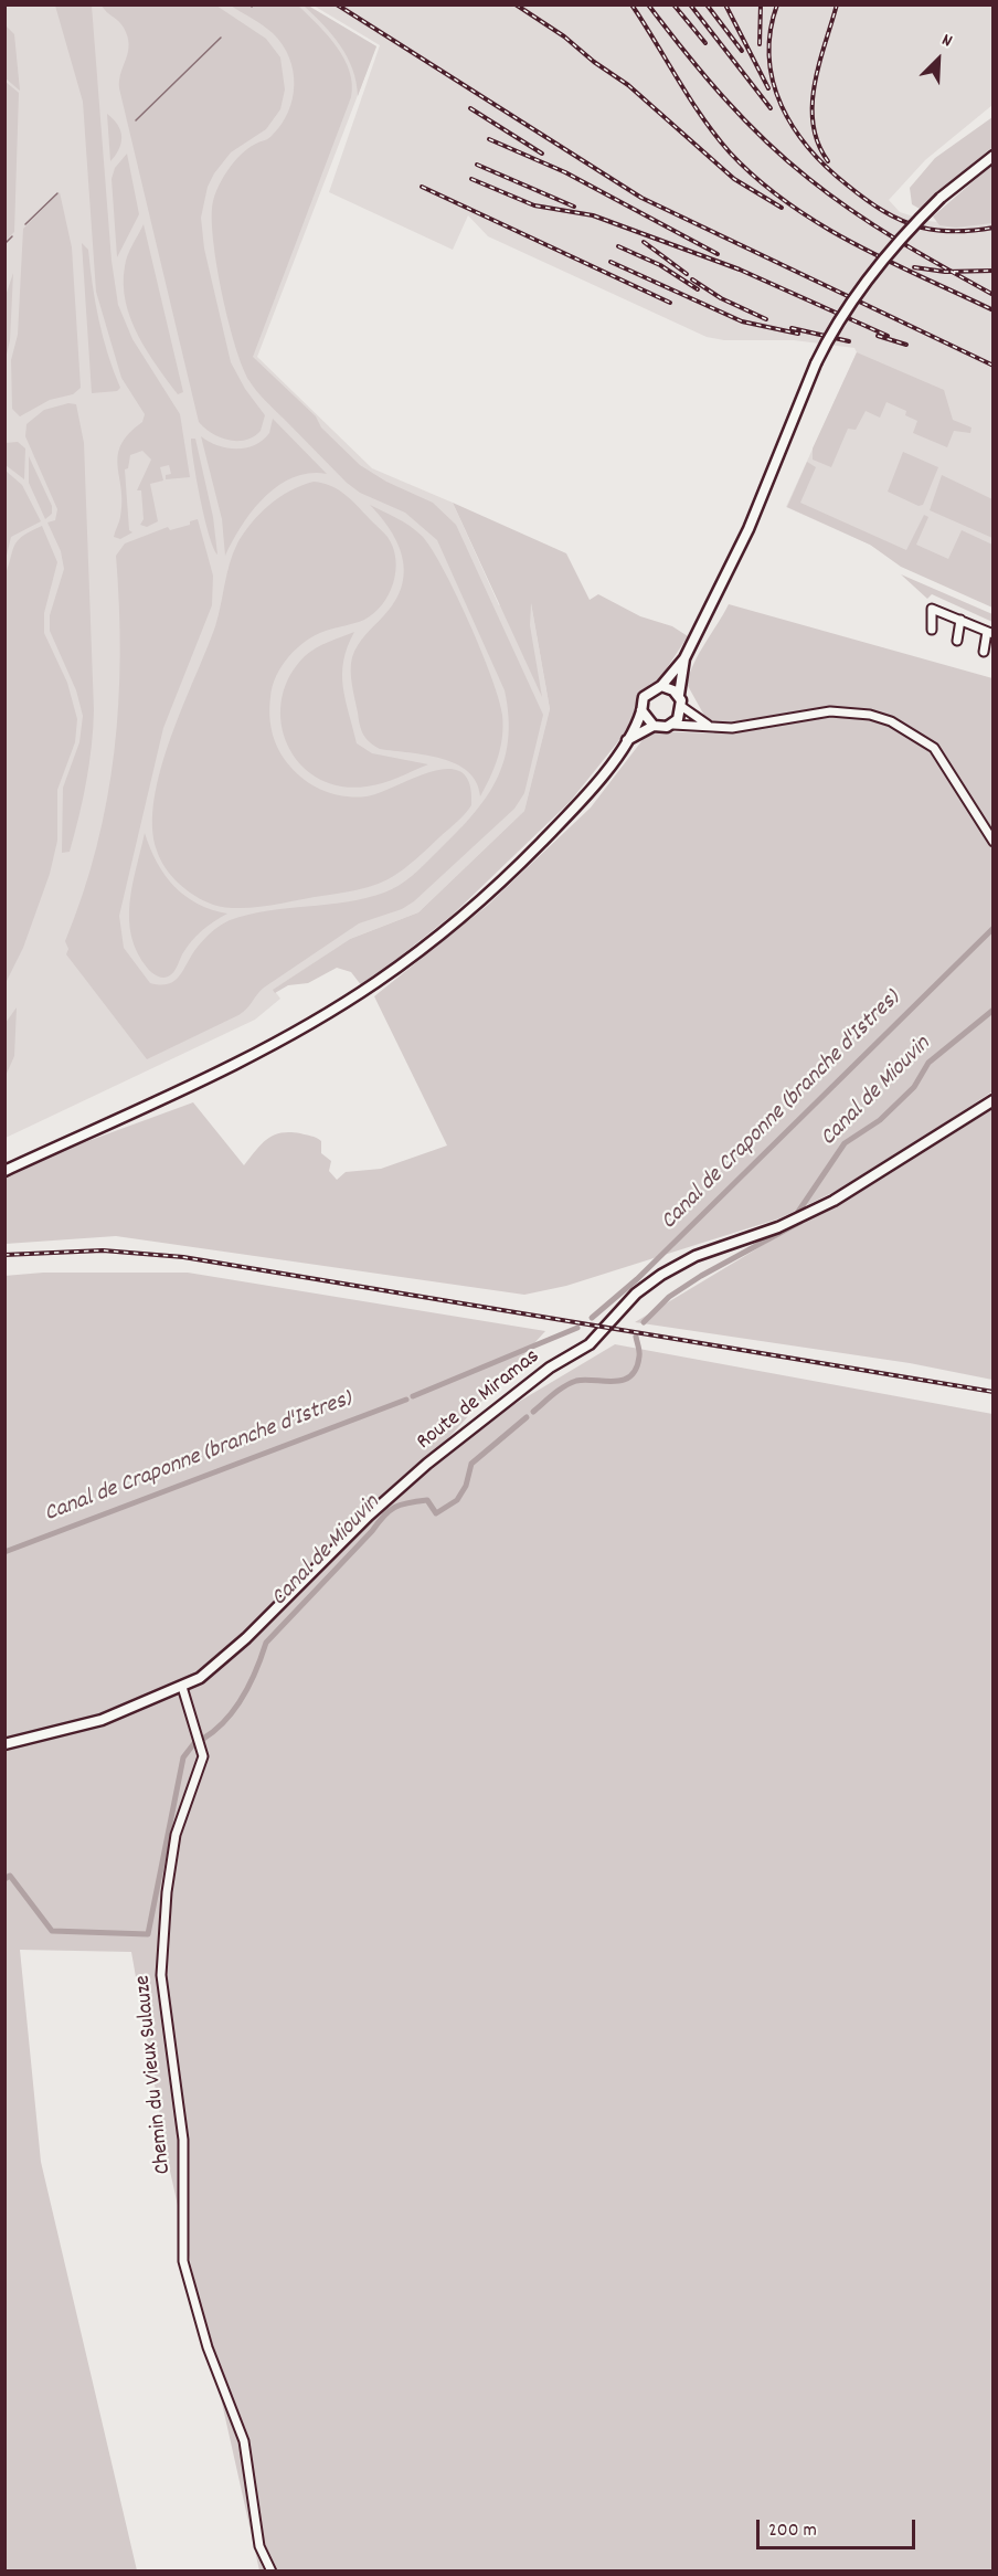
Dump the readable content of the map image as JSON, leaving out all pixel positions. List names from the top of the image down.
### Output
{
  "streets": {
    "main road": ["Route de Miramas"],
    "street": ["Chemin du Vieux Sulauze"]
  },
  "crossings": [
    ["Route de Miramas", "Chemin du Vieux Sulauze"]
  ],
  "water": ["Canal de Miouvin", "Canal de Craponne (branche d'Istres)"],
  "scale_bar": "200 m",
  "north": "top right"
}
